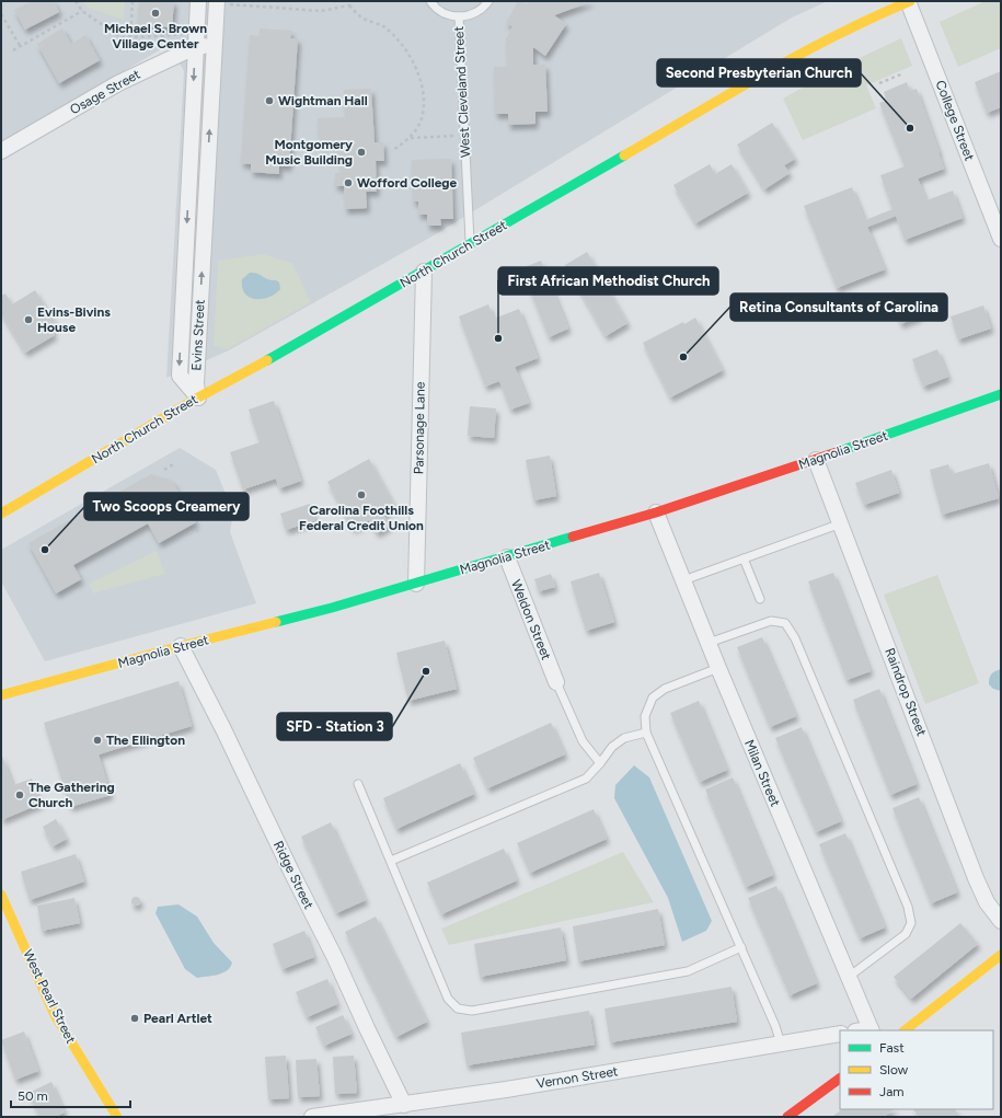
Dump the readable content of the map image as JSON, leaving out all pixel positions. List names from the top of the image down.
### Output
{
  "streets": {
    "street": [
      "Osage Street",
      "College Street",
      "North Church Street",
      "Evins Street",
      "Parsonage Lane",
      "Magnolia Street",
      "Weldon Street",
      "Raindrop Street",
      "Milan Street",
      "Ridge Street",
      "West Pearl Street",
      "Vernon Street"
    ],
    "lane": ["West Cleveland Street"]
  },
  "crossings": [
    ["Osage Street", "Evins Street"],
    ["West Cleveland Street", "North Church Street"],
    ["College Street", "North Church Street"],
    ["North Church Street", "Evins Street"],
    ["North Church Street", "Parsonage Lane"],
    ["Parsonage Lane", "Magnolia Street"],
    ["Magnolia Street", "Weldon Street"],
    ["Magnolia Street", "Raindrop Street"],
    ["Magnolia Street", "Milan Street"],
    ["Magnolia Street", "Ridge Street"],
    ["Ridge Street", "Vernon Street"]
  ],
  "places": [
    "Michael S. Brown Village Center",
    "Wightman Hall",
    "Second Presbyterian Church",
    "Montgomery Music Building",
    "Wofford College",
    "Evins-Bivins House",
    "First African Methodist Church",
    "Retina Consultants of Carolina",
    "Carolina Foothills Federal Credit Union",
    "Two Scoops Creamery",
    "SFD - Station 3",
    "The Ellington",
    "The Gathering Church",
    "Pearl Artlet"
  ],
  "legend": ["Fast", "Slow", "Jam"],
  "scale_bar": "50 m"
}
